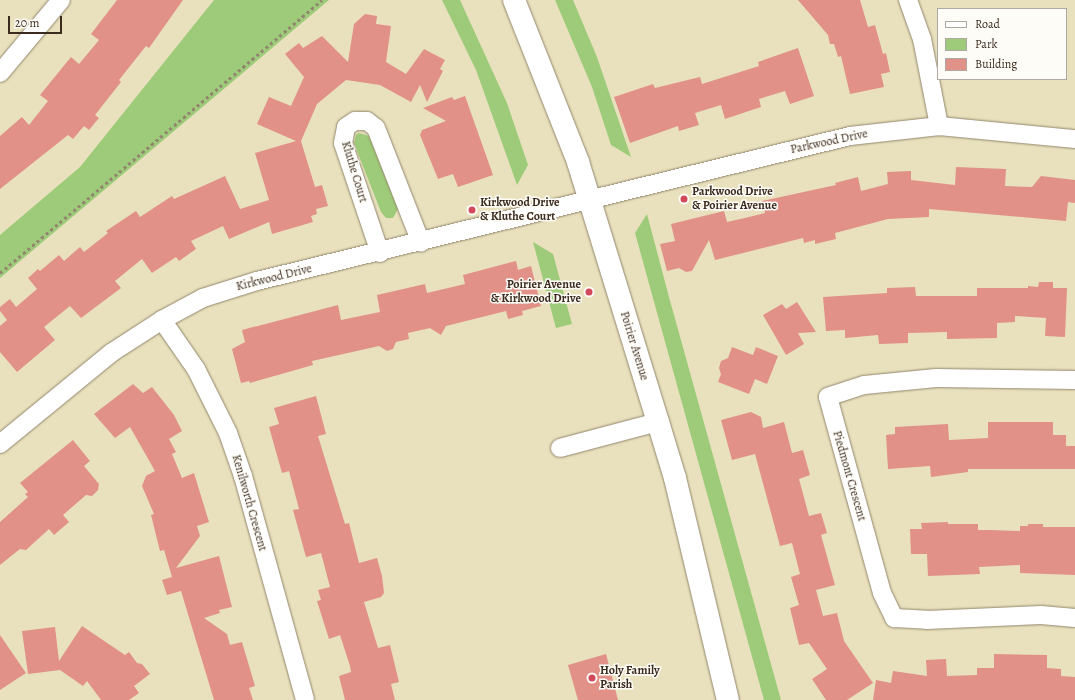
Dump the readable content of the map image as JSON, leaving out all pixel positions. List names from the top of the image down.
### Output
{
  "streets": {
    "main road": ["Poirier Avenue"],
    "street": [
      "Parkwood Drive",
      "Kluthe Court",
      "Kirkwood Drive",
      "Piedmont Crescent",
      "Kenilworth Crescent"
    ]
  },
  "crossings": [
    ["Parkwood Drive", "Kirkwood Drive"],
    ["Parkwood Drive", "Poirier Avenue"],
    ["Kluthe Court", "Kirkwood Drive"],
    ["Kirkwood Drive", "Poirier Avenue"],
    ["Kirkwood Drive", "Kenilworth Crescent"]
  ],
  "places": [
    "Parkwood Drive & Poirier Avenue",
    "Kirkwood Drive & Kluthe Court",
    "Poirier Avenue & Kirkwood Drive",
    "Holy Family Parish"
  ],
  "legend": ["Road", "Park", "Building"],
  "scale_bar": "20 m"
}
